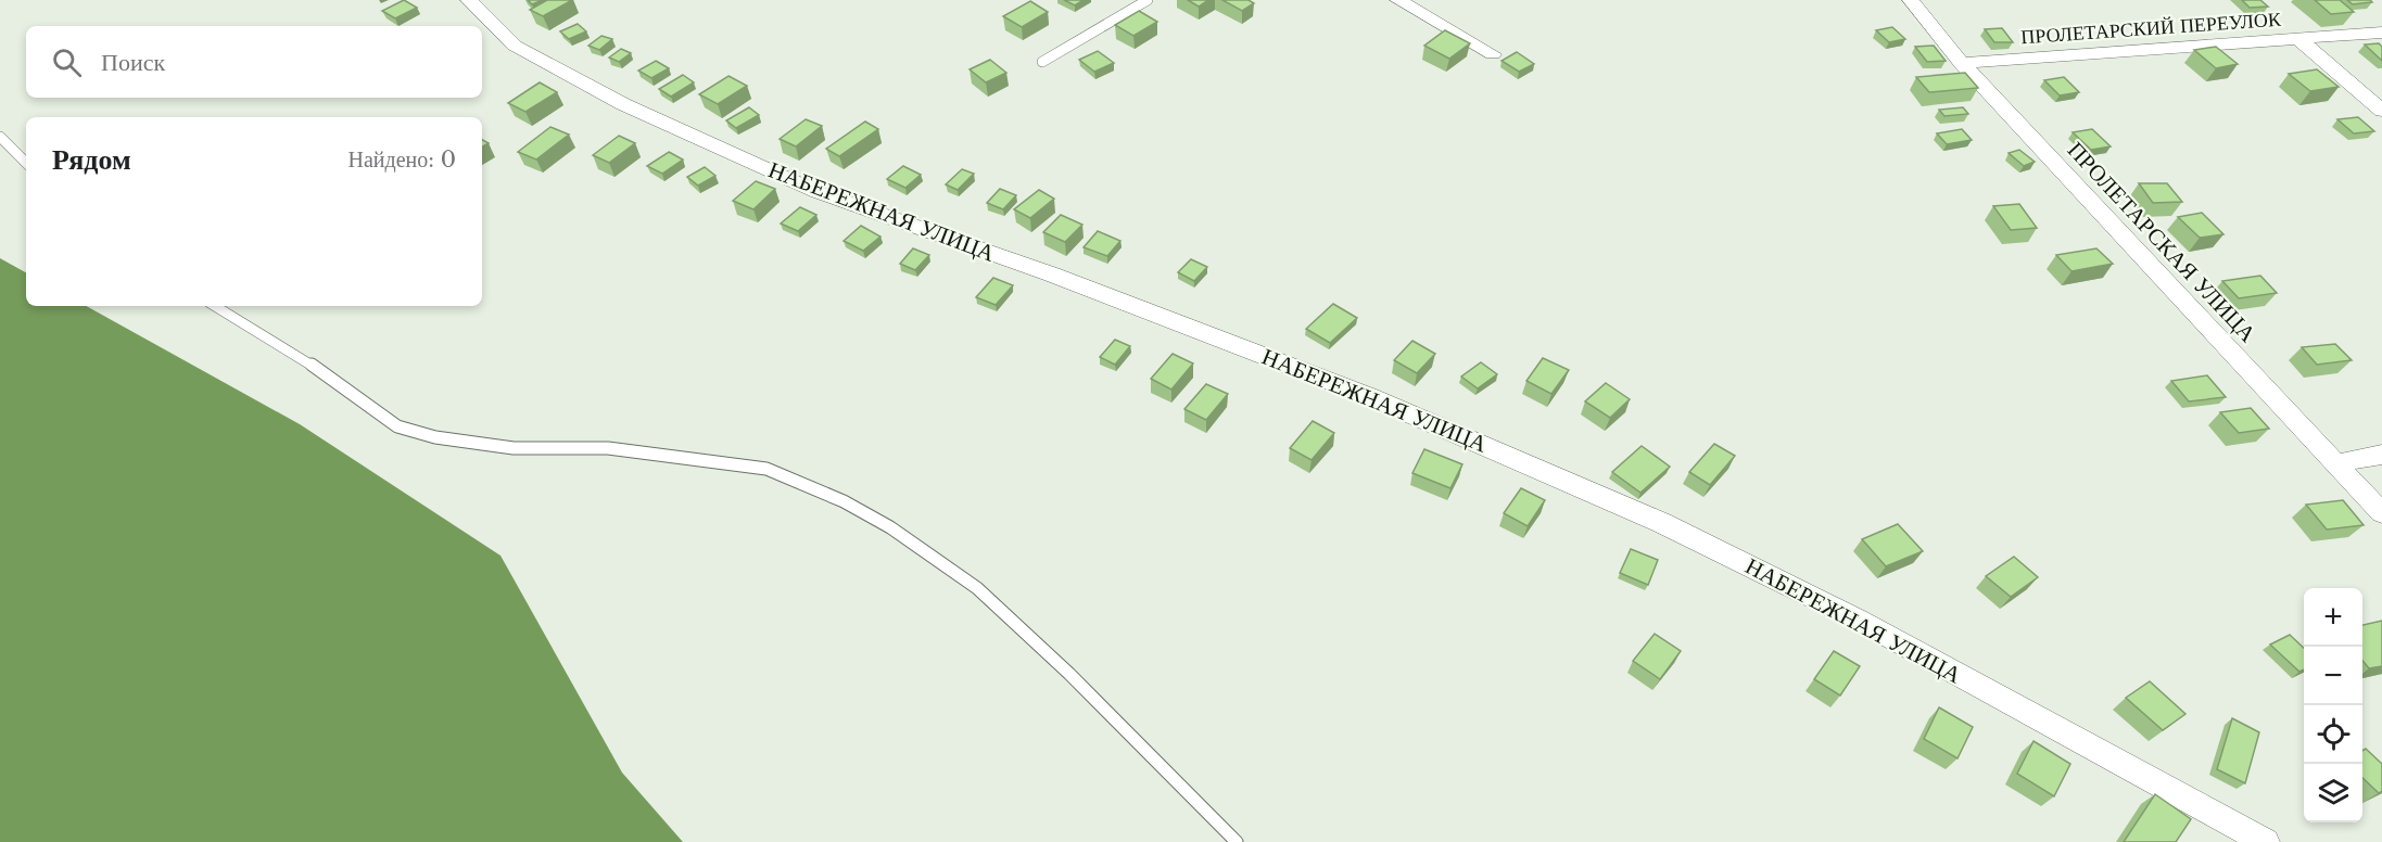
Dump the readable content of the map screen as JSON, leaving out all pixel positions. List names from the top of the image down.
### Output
{
  "streets": {
    "street": ["ПРОЛЕТАРСКИЙ ПЕРЕУЛОК", "НАБЕРЕЖНАЯ УЛИЦА", "ПРОЛЕТАРСКАЯ УЛИЦА"]
  },
  "crossings": [
    ["ПРОЛЕТАРСКИЙ ПЕРЕУЛОК", "ПРОЛЕТАРСКАЯ УЛИЦА"]
  ],
  "page": {
    "search": "Поиск",
    "heading": ["Рядом", "Найдено: 0"],
    "map_buttons": ["+", "−"]
  }
}
